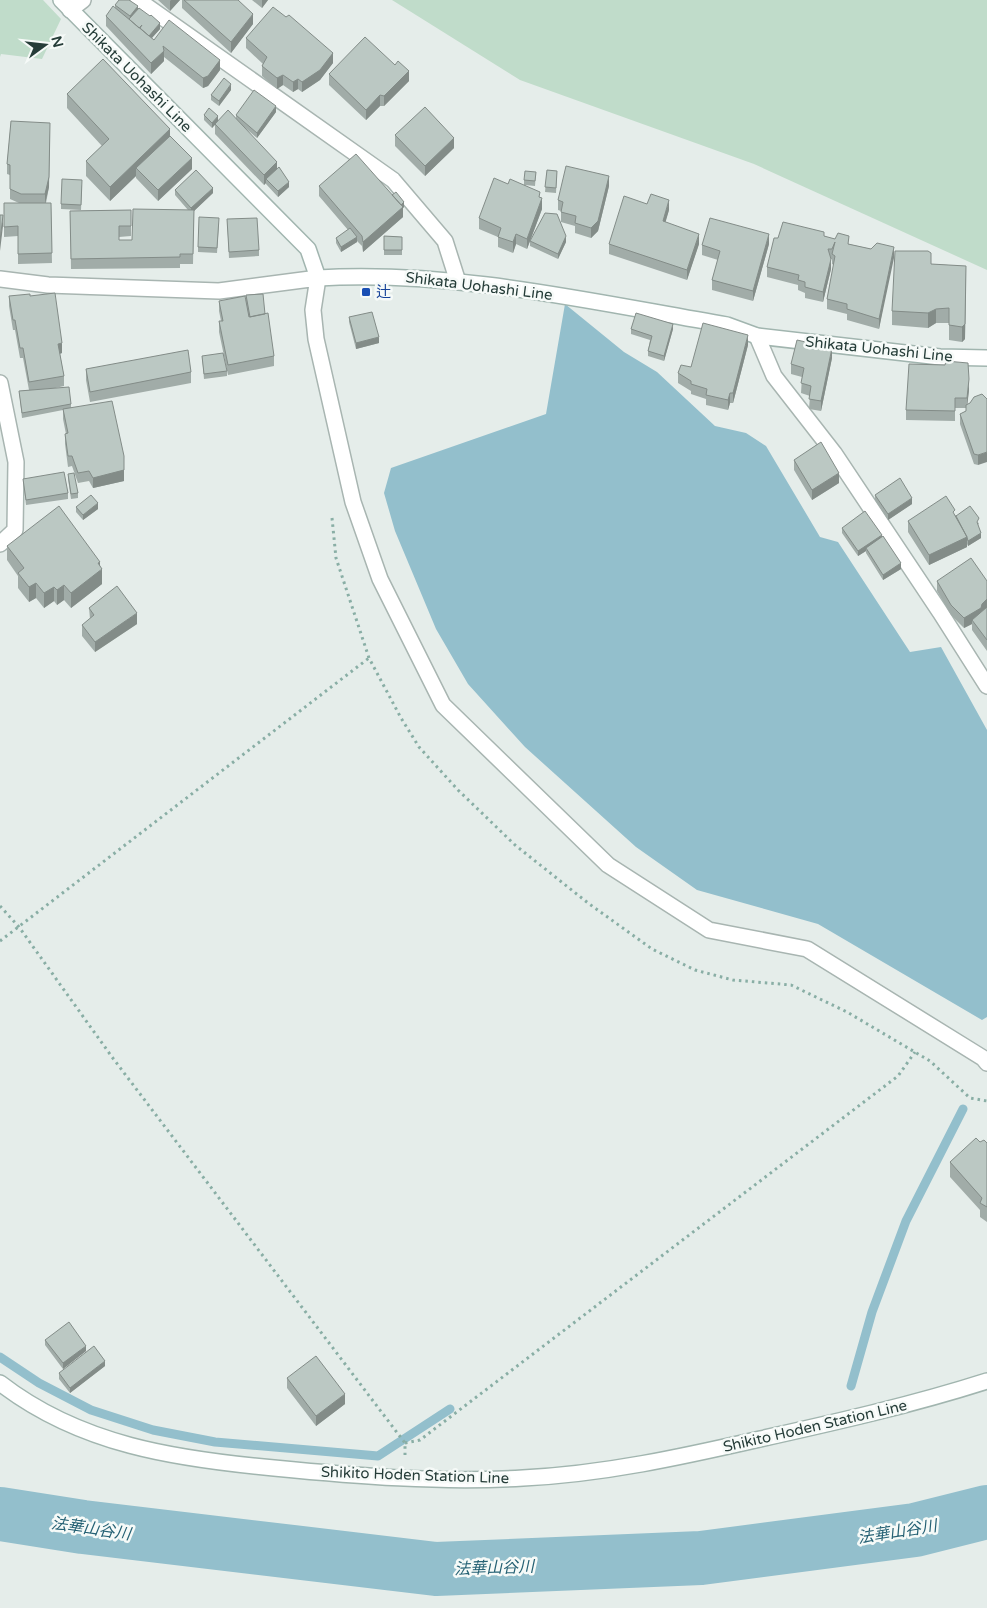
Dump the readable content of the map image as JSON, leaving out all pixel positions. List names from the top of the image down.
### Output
{
  "streets": {
    "street": ["Shikata Uohashi Line", "Shikito Hoden Station Line"]
  },
  "water": ["法華山谷川"],
  "places": {
    "transit": ["辻"]
  },
  "north": "right"
}
